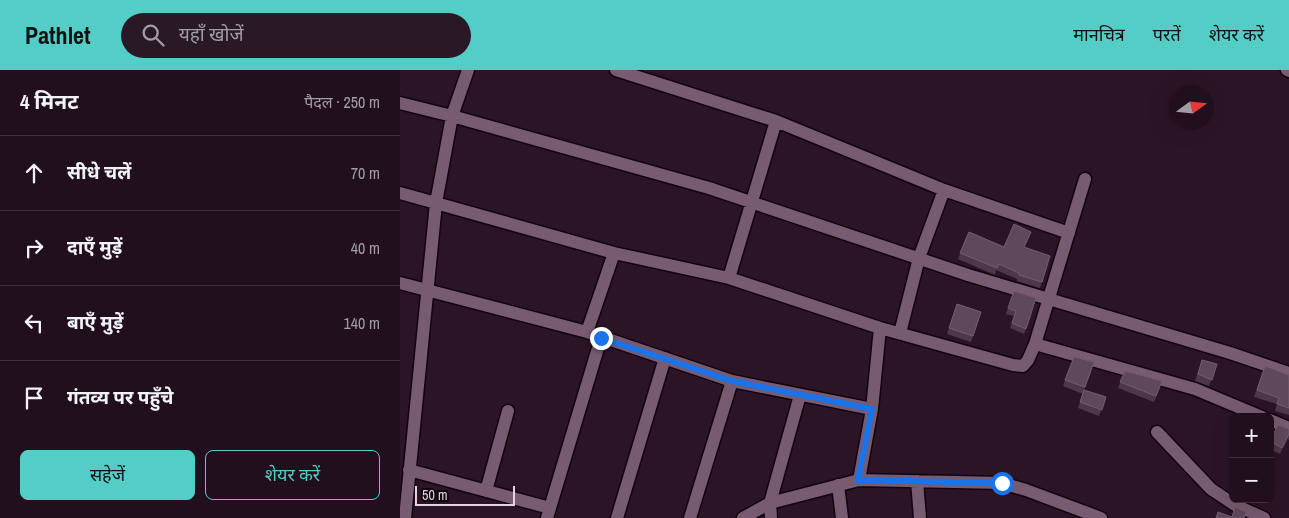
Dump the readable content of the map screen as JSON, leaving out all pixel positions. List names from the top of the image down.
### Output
{
  "scale_bar": "50 m",
  "north": "right",
  "page": {
    "header": "Pathlet",
    "search": "यहाँ खोजें",
    "nav": ["मानचित्र", "परतें", "शेयर करें"],
    "heading": ["4 मिनट", "पैदल · 250 m"],
    "list": [
      ["सीधे चलें", "70 m"],
      ["दाएँ मुड़ें", "40 m"],
      ["बाएँ मुड़ें", "140 m"],
      "गंतव्य पर पहुँचे"
    ],
    "map_buttons": ["+", "−"],
    "buttons": ["सहेजें", "शेयर करें"],
    "scale": "50 m"
  }
}
